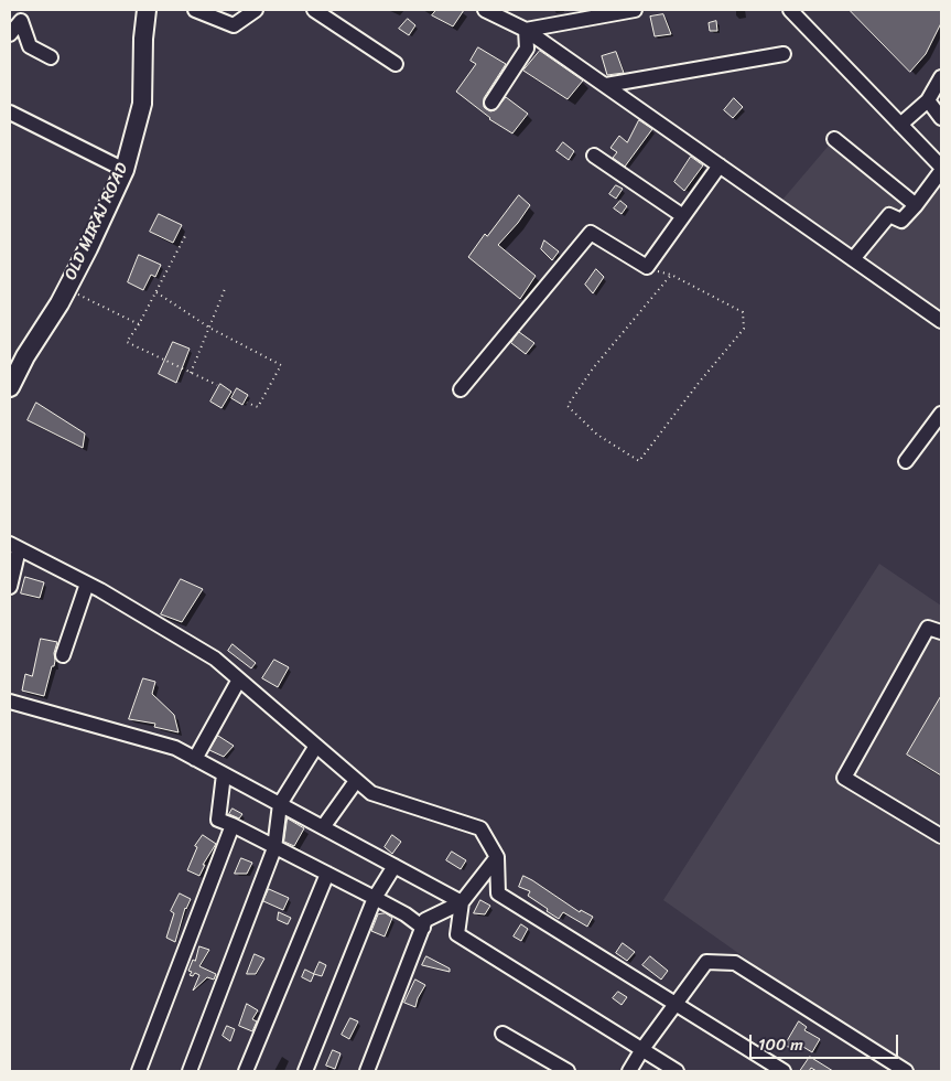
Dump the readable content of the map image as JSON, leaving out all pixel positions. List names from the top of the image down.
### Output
{
  "streets": {
    "main road": ["OLD MIRAJ ROAD"]
  },
  "scale_bar": "100 m"
}
